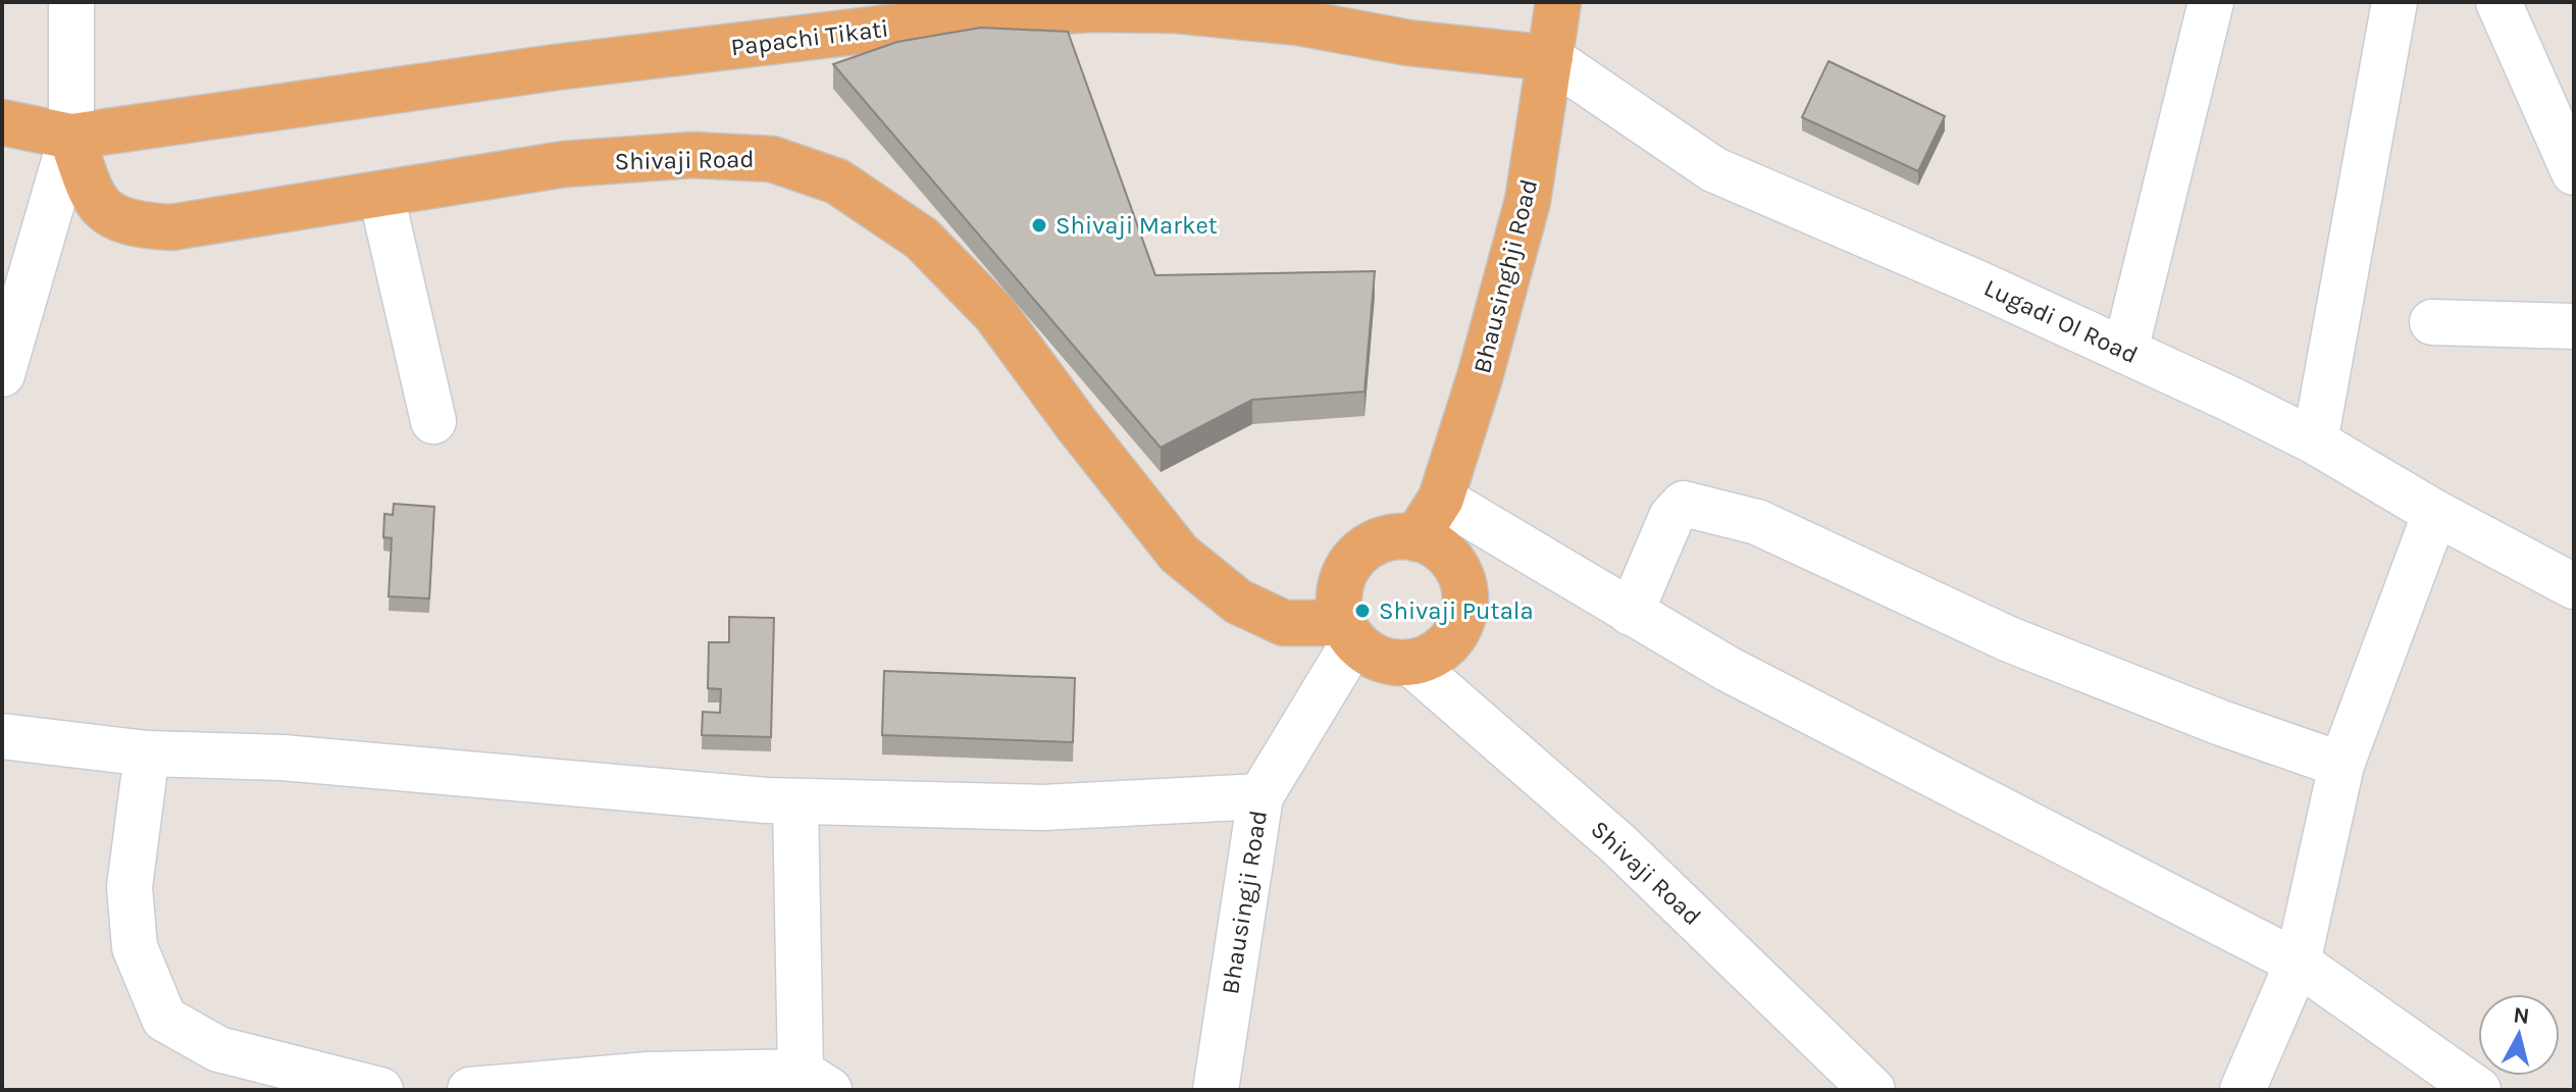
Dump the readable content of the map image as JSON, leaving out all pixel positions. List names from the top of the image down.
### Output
{
  "streets": {
    "highway": ["Papachi Tikati", "Shivaji Road", "Bhausinghji Road"],
    "street": ["Lugadi Ol Road", "Bhausingji Road"]
  },
  "crossings": [
    ["Papachi Tikati", "Shivaji Road"],
    ["Papachi Tikati", "Bhausinghji Road"],
    ["Papachi Tikati", "Lugadi Ol Road"],
    ["Shivaji Road", "Bhausinghji Road"],
    ["Shivaji Road", "Bhausingji Road"],
    ["Bhausinghji Road", "Lugadi Ol Road"],
    ["Bhausinghji Road", "Bhausingji Road"]
  ],
  "places": ["Shivaji Market", "Shivaji Putala"],
  "north": "top"
}
